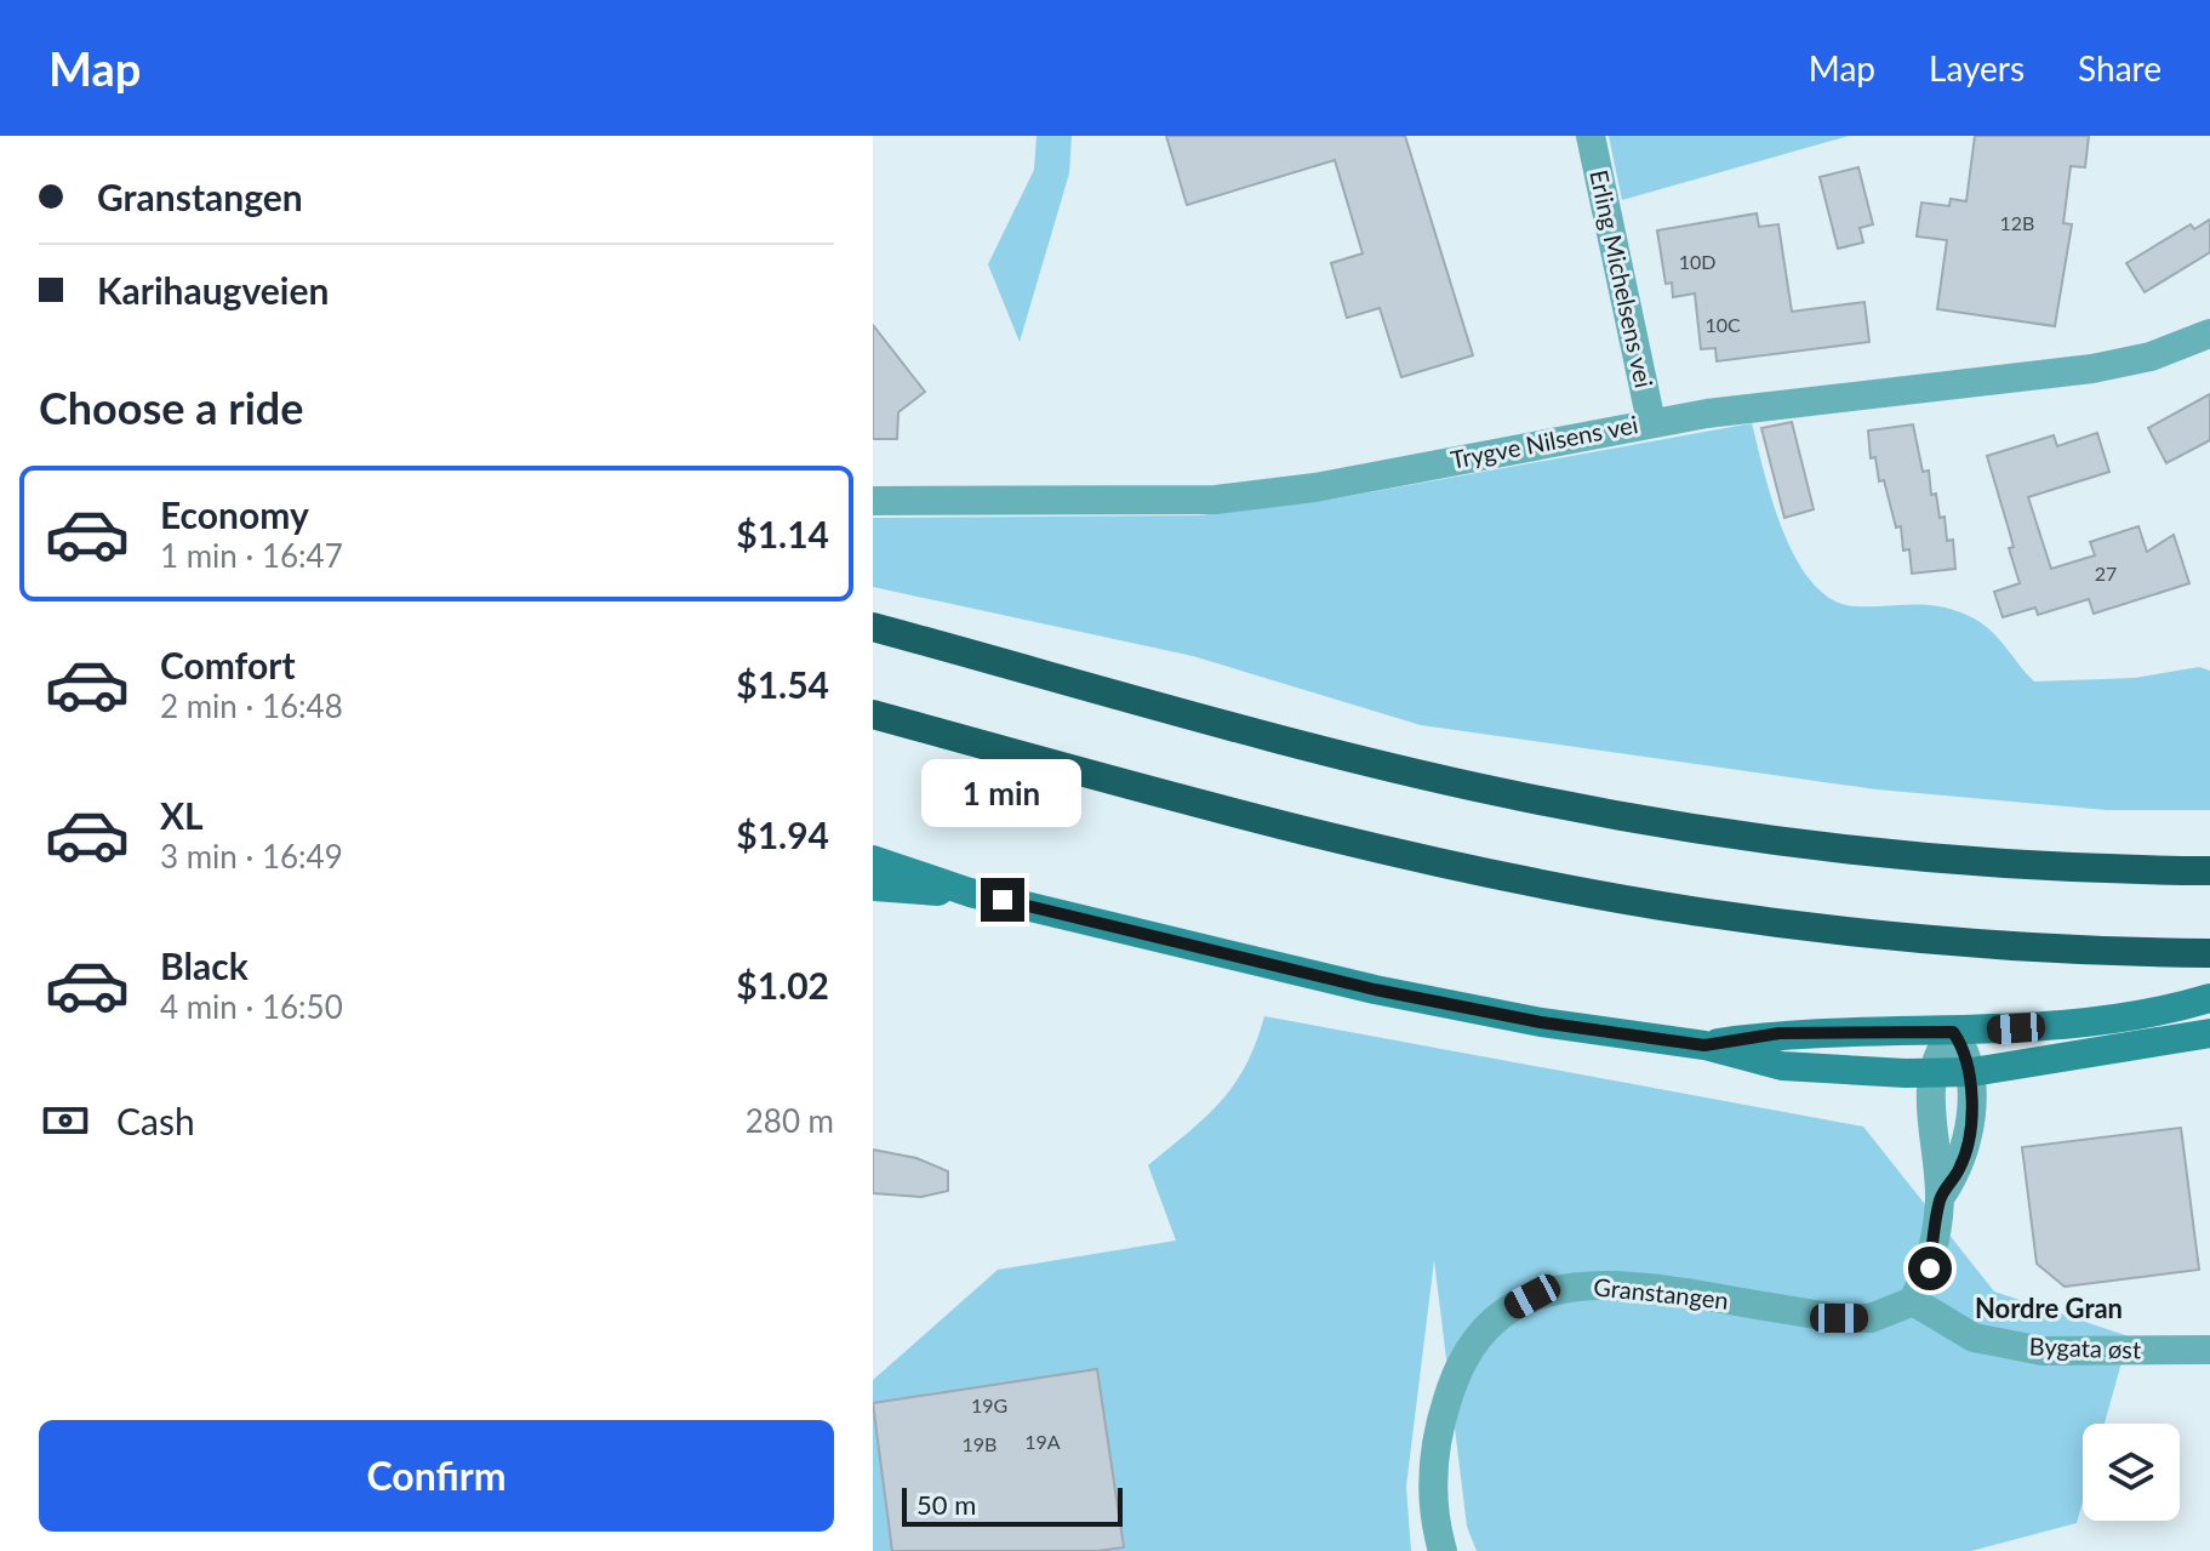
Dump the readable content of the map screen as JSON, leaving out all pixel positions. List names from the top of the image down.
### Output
{
  "streets": {
    "street": [
      "Erling Michelsens vei",
      "Trygve Nilsens vei",
      "Granstangen",
      "Bygata øst"
    ]
  },
  "crossings": [
    ["Erling Michelsens vei", "Trygve Nilsens vei"],
    ["Granstangen", "Bygata øst"]
  ],
  "districts": ["Nordre Gran"],
  "house_numbers": [
    "12B",
    "10D",
    "10C",
    "27",
    "19G",
    "19A",
    "19B"
  ],
  "scale_bar": "50 m",
  "page": {
    "header": "Map",
    "nav": ["Map", "Layers", "Share"],
    "banner": ["Granstangen", "Karihaugveien"],
    "heading": "Choose a ride",
    "list": [
      {
        "name": "Economy",
        "note": "1 min · 16:47",
        "value": "$1.14"
      },
      {
        "name": "Comfort",
        "note": "2 min · 16:48",
        "value": "$1.54"
      },
      {
        "name": "XL",
        "note": "3 min · 16:49",
        "value": "$1.94"
      },
      {
        "name": "Black",
        "note": "4 min · 16:50",
        "value": "$1.02"
      }
    ],
    "bubble": "1 min",
    "pay": ["Cash", "280 m"],
    "buttons": "Confirm",
    "scale": "50 m"
  }
}
